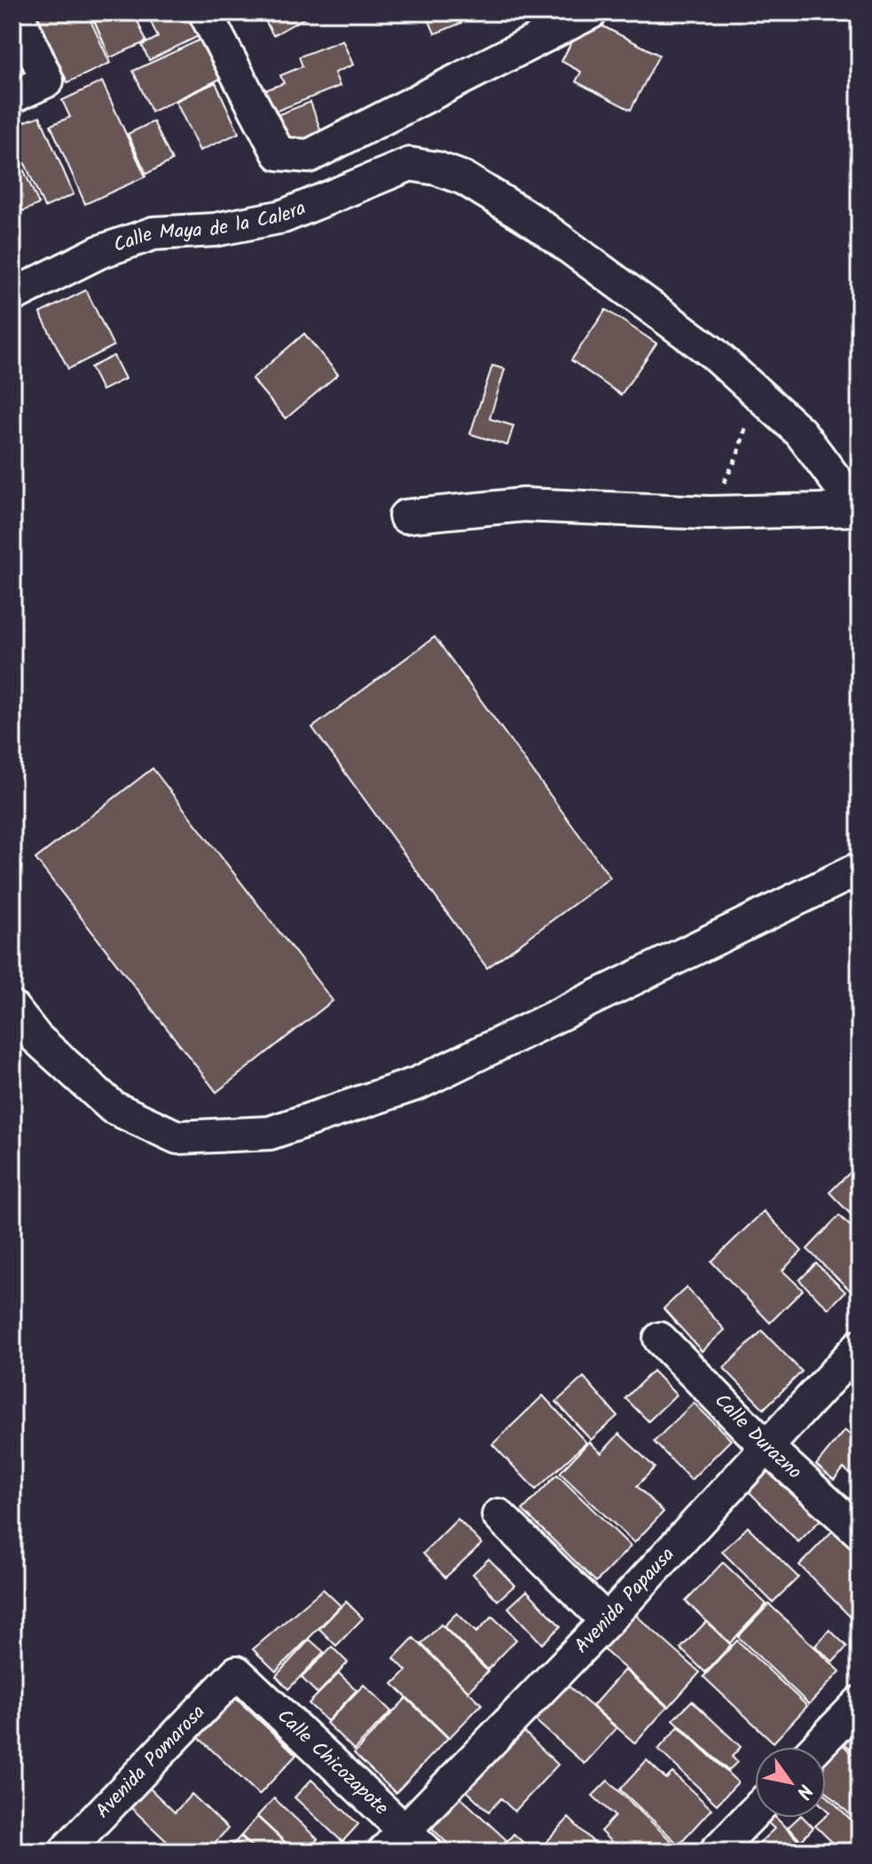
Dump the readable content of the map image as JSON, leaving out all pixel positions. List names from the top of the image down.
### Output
{
  "streets": {
    "street": [
      "Calle Maya de la Calera",
      "Calle Durazno",
      "Avenida Papausa",
      "Avenida Pomarosa",
      "Calle Chicozapote"
    ]
  },
  "crossings": [
    ["Calle Durazno", "Avenida Papausa"],
    ["Avenida Papausa", "Calle Chicozapote"],
    ["Avenida Pomarosa", "Calle Chicozapote"]
  ],
  "north": "bottom right"
}
